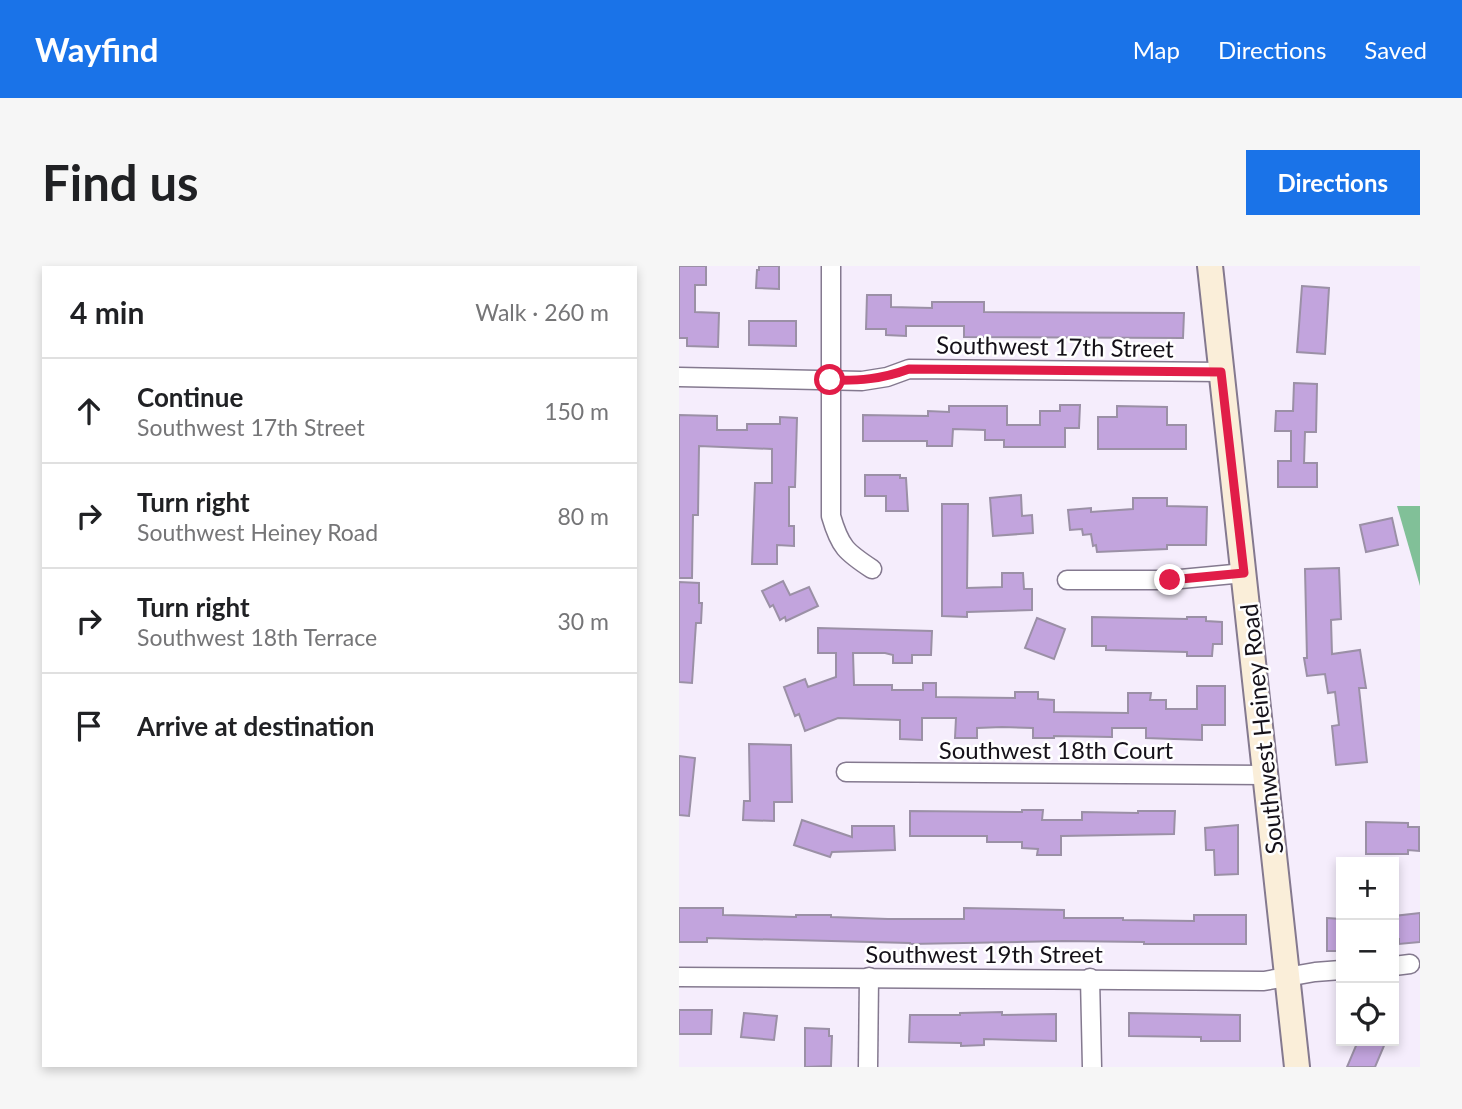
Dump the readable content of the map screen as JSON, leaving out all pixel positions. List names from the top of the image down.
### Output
{
  "streets": {
    "street": [
      "Southwest 17th Street",
      "Southwest Heiney Road",
      "Southwest 18th Court",
      "Southwest 19th Street"
    ]
  },
  "crossings": [
    ["Southwest 17th Street", "Southwest Heiney Road"],
    ["Southwest Heiney Road", "Southwest 18th Court"],
    ["Southwest Heiney Road", "Southwest 19th Street"]
  ],
  "page": {
    "header": "Wayfind",
    "nav": ["Map", "Directions", "Saved"],
    "buttons": "Directions",
    "title": "Find us",
    "heading": ["4 min", "Walk · 260 m"],
    "list": [
      ["Continue", "Southwest 17th Street", "150 m"],
      ["Turn right", "Southwest Heiney Road", "80 m"],
      ["Turn right", "Southwest 18th Terrace", "30 m"],
      "Arrive at destination"
    ],
    "map_buttons": ["+", "−"]
  }
}
